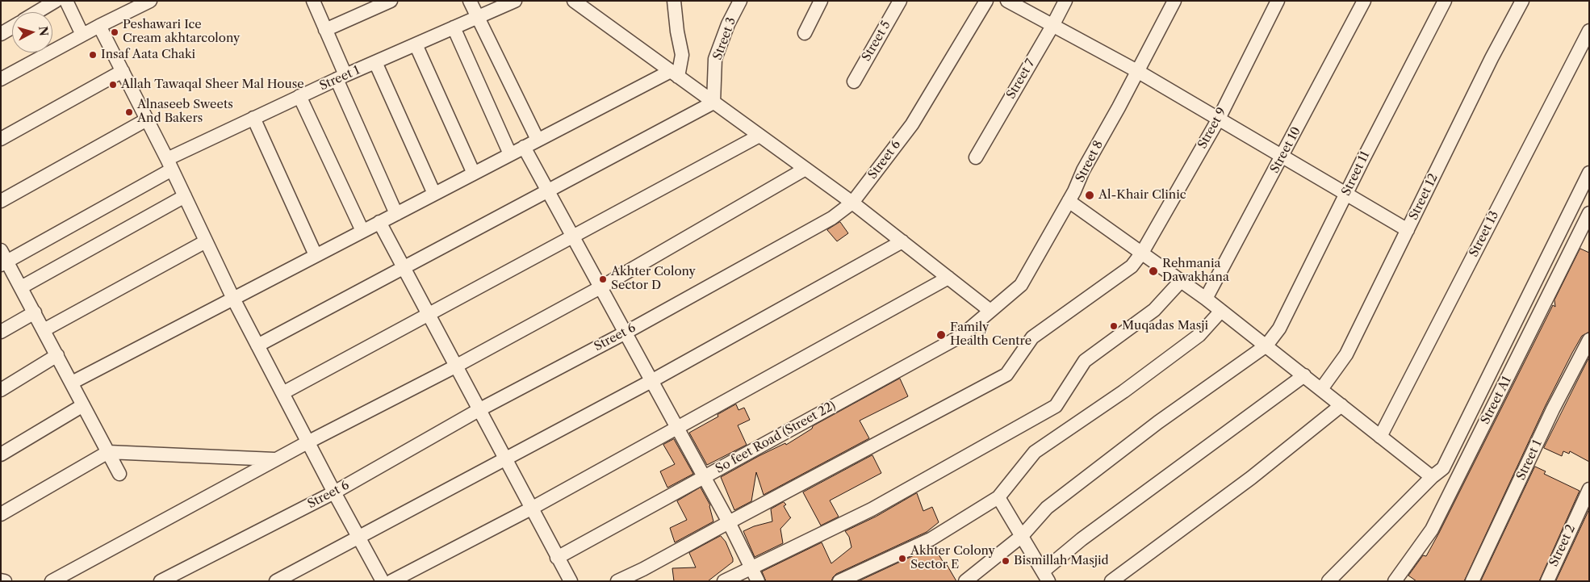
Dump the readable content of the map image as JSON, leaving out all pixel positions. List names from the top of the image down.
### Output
{
  "streets": {
    "street": [
      "Street 3",
      "Street 5",
      "Street 1",
      "Street 7",
      "Street 9",
      "Street 10",
      "Street 6",
      "Street 8",
      "Street 11",
      "Street 12",
      "Street 13",
      "Street A1",
      "So feet Road (Street 22)",
      "Street 2"
    ]
  },
  "crossings": [
    ["Street 8", "So feet Road (Street 22)"]
  ],
  "places": [
    "Peshawari Ice Cream akhtarcolony",
    "Insaf Aata Chaki",
    "Allah Tawaqal Sheer Mal House",
    "Alnaseeb Sweets And Bakers",
    "Al-Khair Clinic",
    "Rehmania Dawakhana",
    "Akhter Colony Sector D",
    "Muqadas Masji",
    "Family Health Centre",
    "Akhter Colony Sector E",
    "Bismillah Masjid"
  ],
  "north": "right"
}
